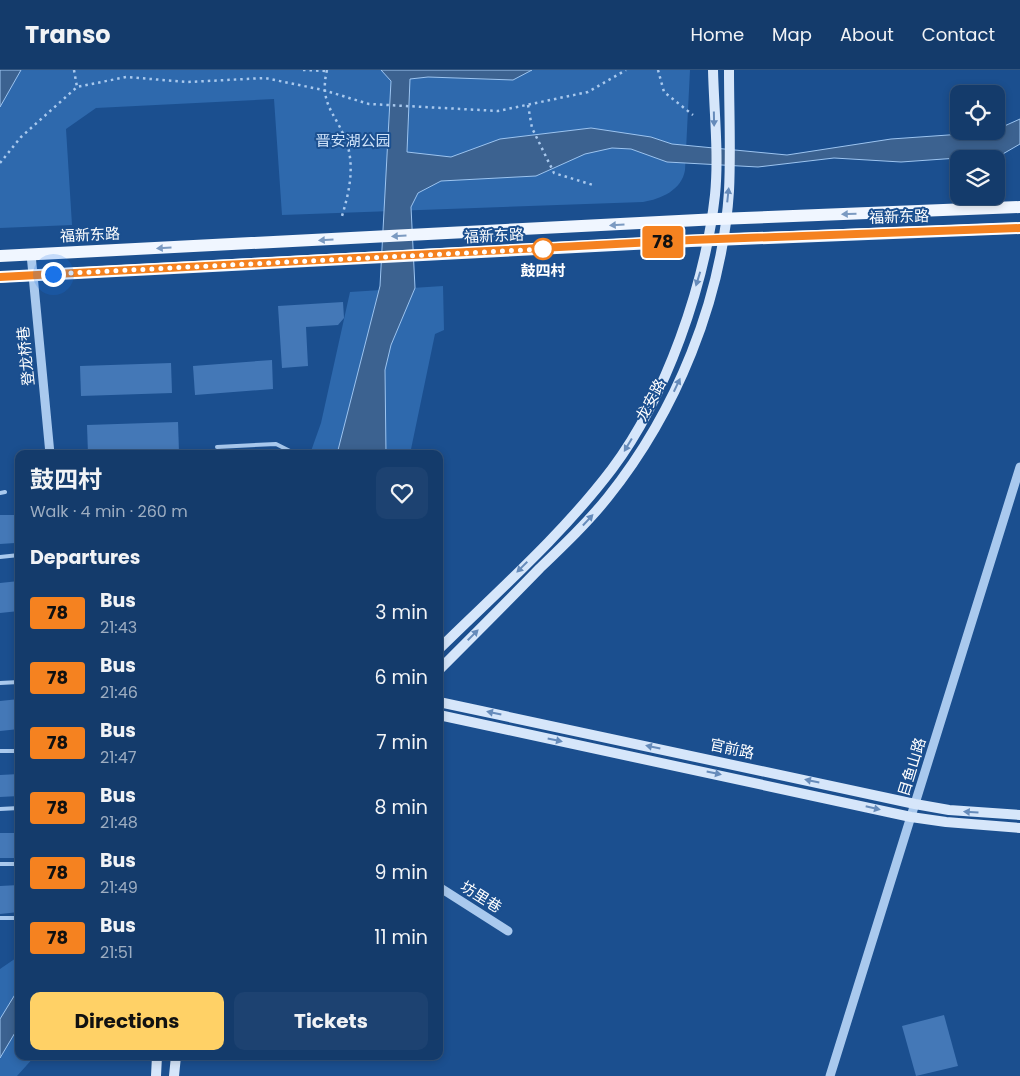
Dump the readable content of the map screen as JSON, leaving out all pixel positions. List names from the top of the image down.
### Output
{
  "streets": {
    "main road": ["福新东路", "龙安路", "官前路"],
    "street": ["登龙桥巷", "目鱼山路", "坊里巷"]
  },
  "crossings": [
    ["福新东路", "登龙桥巷"],
    ["福新东路", "龙安路"],
    ["官前路", "目鱼山路"]
  ],
  "parks": ["晋安湖公园"],
  "places": ["鼓四村"],
  "lines": ["bus line 78"],
  "page": {
    "header": "Transo",
    "nav": [
      "Home",
      "Map",
      "About",
      "Contact"
    ],
    "on_map": "78",
    "heading": [
      ["鼓四村", "Walk · 4 min · 260 m"],
      "Departures"
    ],
    "list": [
      {
        "mark": "78",
        "name": "Bus",
        "note": "21:43",
        "value": "3 min"
      },
      {
        "mark": "78",
        "name": "Bus",
        "note": "21:46",
        "value": "6 min"
      },
      {
        "mark": "78",
        "name": "Bus",
        "note": "21:47",
        "value": "7 min"
      },
      {
        "mark": "78",
        "name": "Bus",
        "note": "21:48",
        "value": "8 min"
      },
      {
        "mark": "78",
        "name": "Bus",
        "note": "21:49",
        "value": "9 min"
      },
      {
        "mark": "78",
        "name": "Bus",
        "note": "21:51",
        "value": "11 min"
      }
    ],
    "buttons": ["Directions", "Tickets"]
  }
}
